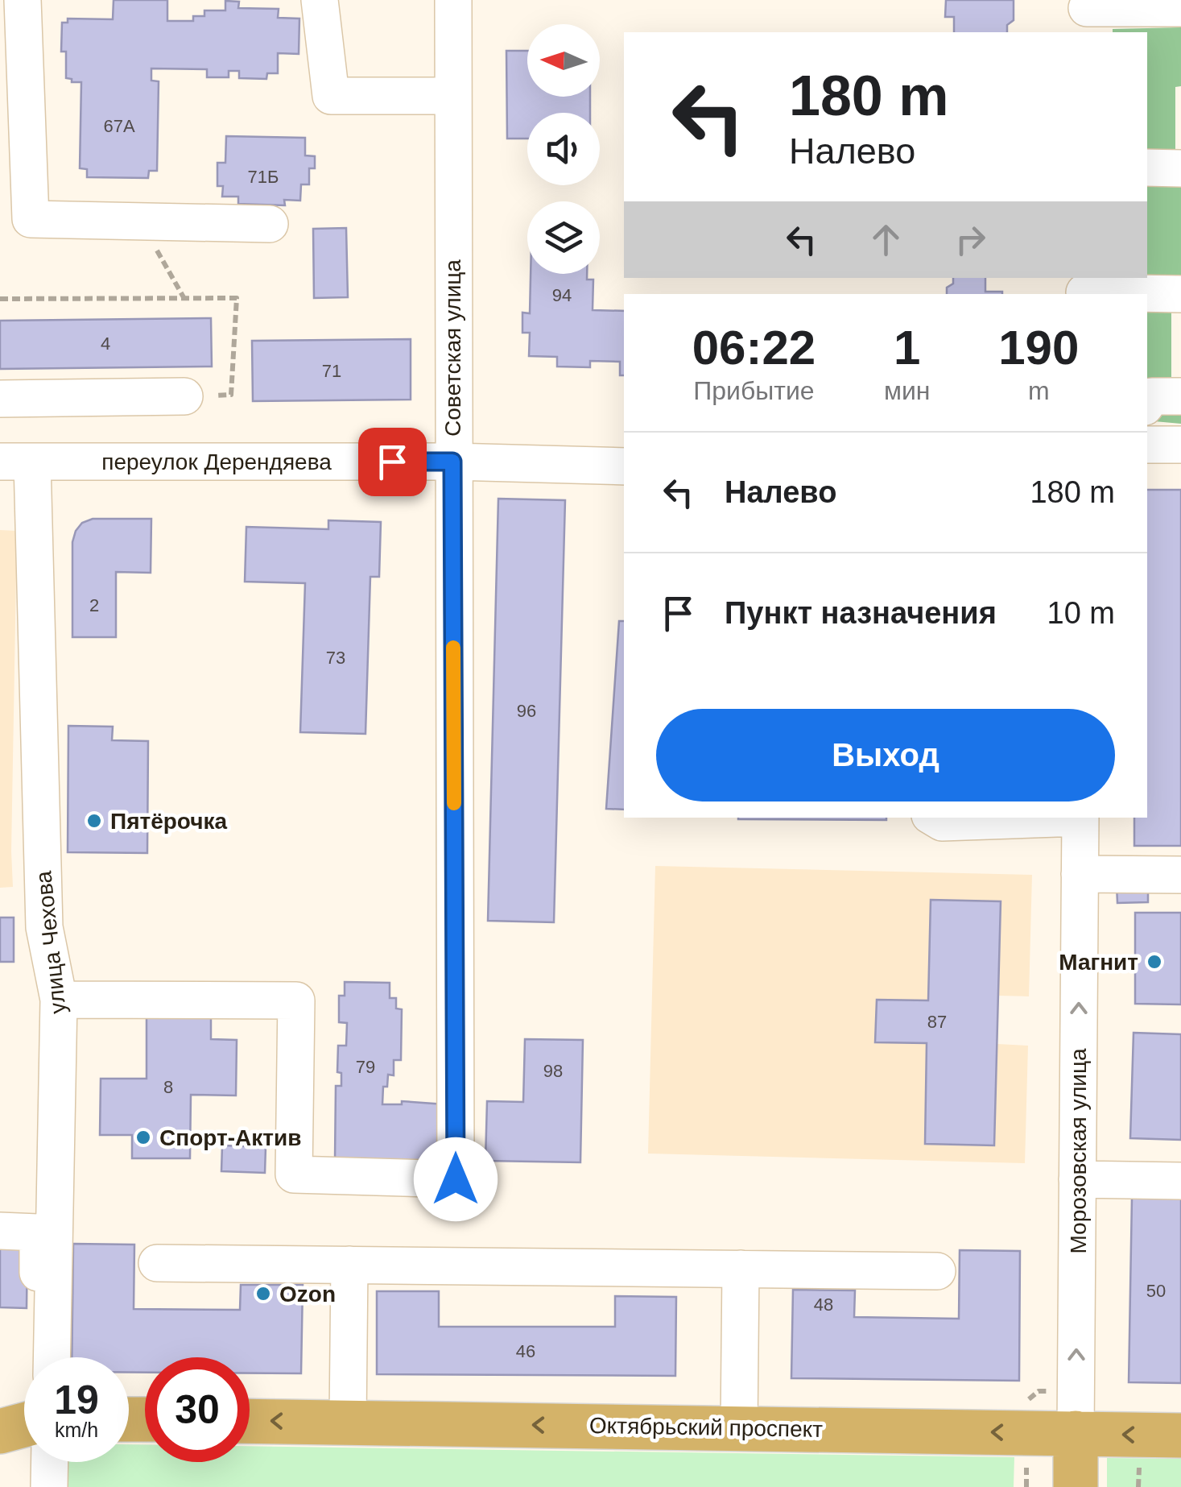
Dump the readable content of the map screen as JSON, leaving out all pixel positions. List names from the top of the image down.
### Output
{
  "streets": {
    "main road": ["Морозовская улица", "Октябрьский проспект"],
    "street": ["Советская улица", "переулок Дерендяева", "улица Чехова"]
  },
  "crossings": [
    ["Советская улица", "переулок Дерендяева"],
    ["Советская улица", "улица Чехова"],
    ["переулок Дерендяева", "улица Чехова"],
    ["Морозовская улица", "Октябрьский проспект"]
  ],
  "one_way": ["Морозовская улица", "Октябрьский проспект"],
  "places": [
    "Пятёрочка",
    "Магнит",
    "Спорт-Актив",
    "Ozon"
  ],
  "house_numbers": [
    "67А",
    "71Б",
    "94",
    "4",
    "71",
    "2",
    "73",
    "96",
    "87",
    "79",
    "98",
    "8",
    "50",
    "48",
    "46"
  ],
  "north": "left",
  "page": {
    "turn": ["180 m", "Налево"],
    "eta": [
      "06:22",
      "Прибытие",
      "1",
      "мин",
      "190",
      "m"
    ],
    "list": [
      {
        "name": "Налево",
        "value": "180 m"
      },
      {
        "name": "Пункт назначения",
        "value": "10 m"
      }
    ],
    "buttons": "Выход",
    "speed": "19 km/h",
    "limit": "30"
  }
}
